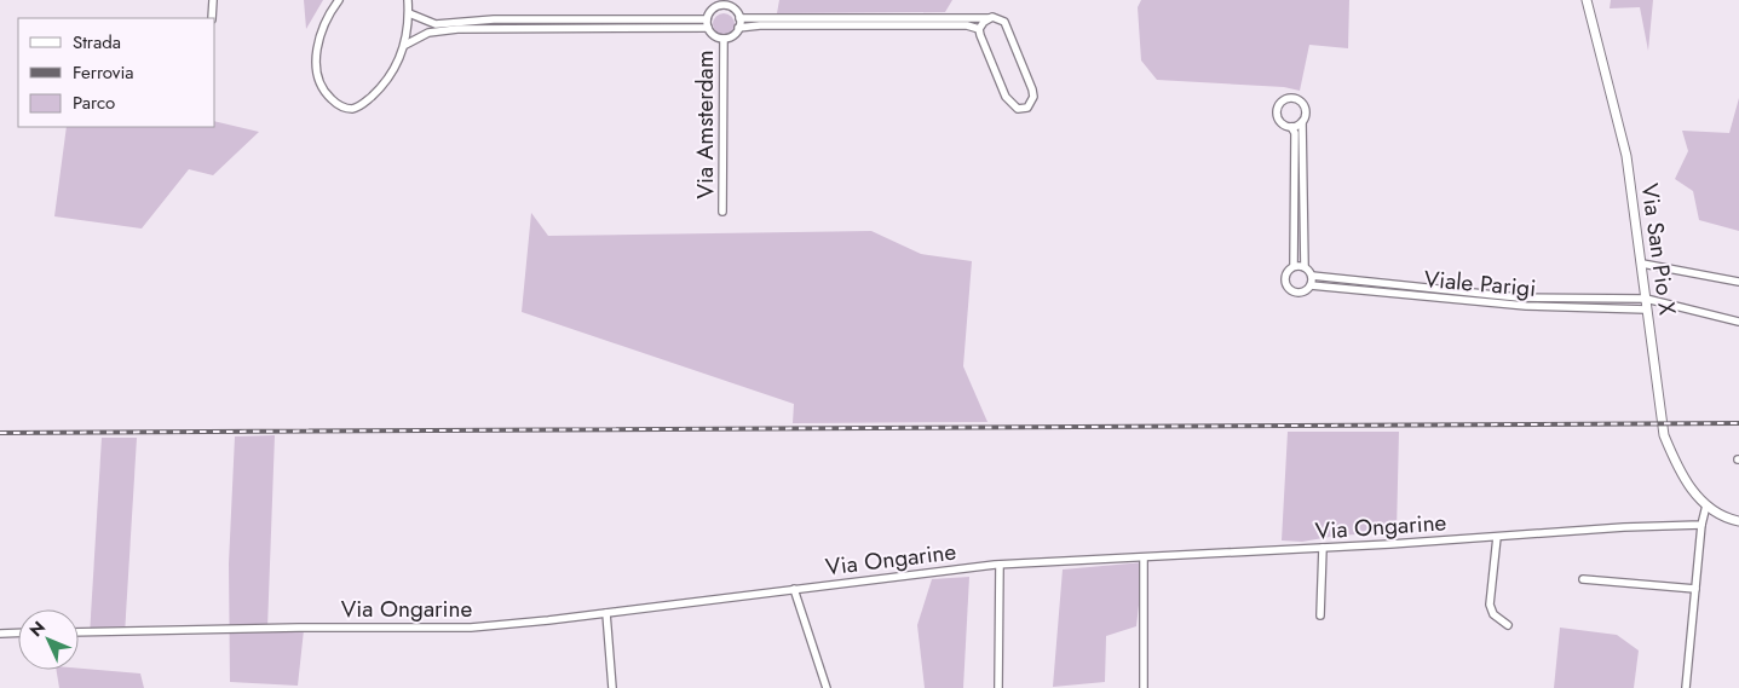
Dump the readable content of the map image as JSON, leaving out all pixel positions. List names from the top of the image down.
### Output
{
  "streets": {
    "street": [
      "Via Amsterdam",
      "Via San Pio X",
      "Viale Parigi",
      "Via Ongarine"
    ]
  },
  "crossings": [
    ["Via San Pio X", "Viale Parigi"]
  ],
  "legend": ["Strada", "Ferrovia", "Parco"],
  "north": "top left"
}
